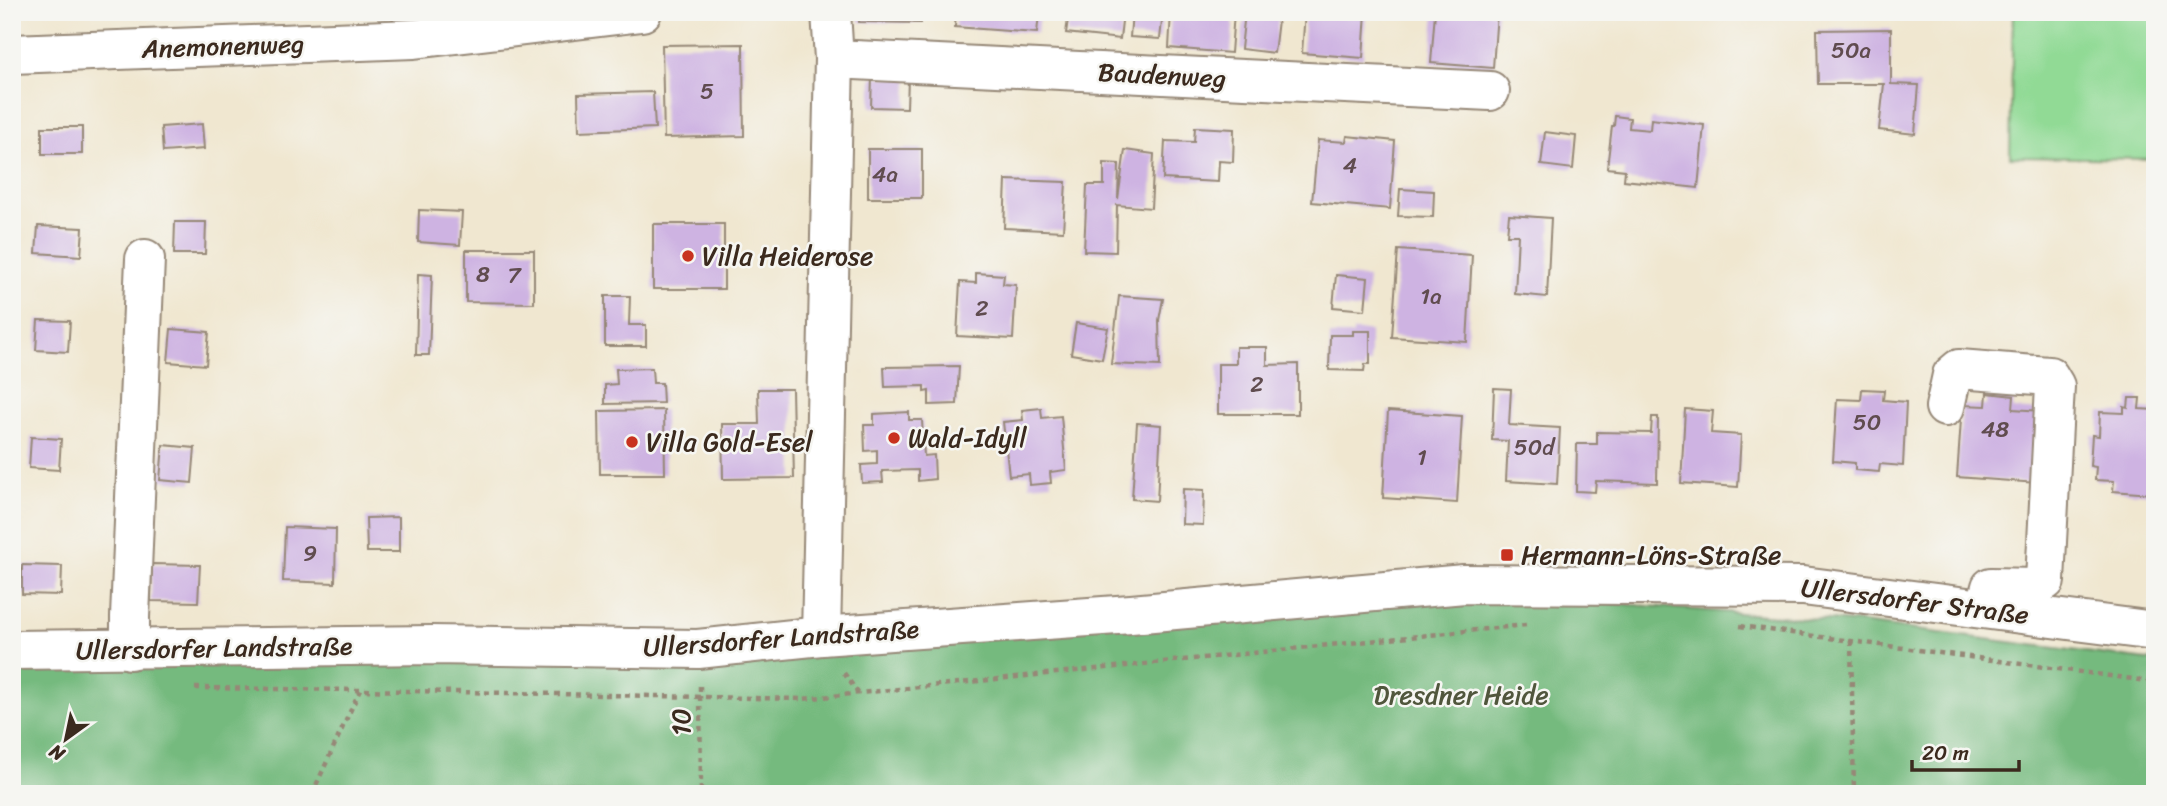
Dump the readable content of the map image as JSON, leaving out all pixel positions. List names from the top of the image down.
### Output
{
  "streets": {
    "main road": [
      "Anemonenweg",
      "Baudenweg",
      "Ullersdorfer Straße",
      "Ullersdorfer Landstraße"
    ],
    "path": ["10"]
  },
  "crossings": [
    ["Ullersdorfer Straße", "Ullersdorfer Landstraße"],
    ["Ullersdorfer Landstraße", "10"]
  ],
  "parks": ["Dresdner Heide"],
  "places": {
    "other": ["Villa Heiderose", "Wald-Idyll", "Villa Gold-Esel"],
    "transit": ["Hermann-Löns-Straße"]
  },
  "house_numbers": [
    "50a",
    "5",
    "4",
    "4a",
    "8",
    "7",
    "1a",
    "2",
    "2",
    "50",
    "48",
    "50d",
    "1",
    "9"
  ],
  "scale_bar": "20 m",
  "north": "bottom left"
}
